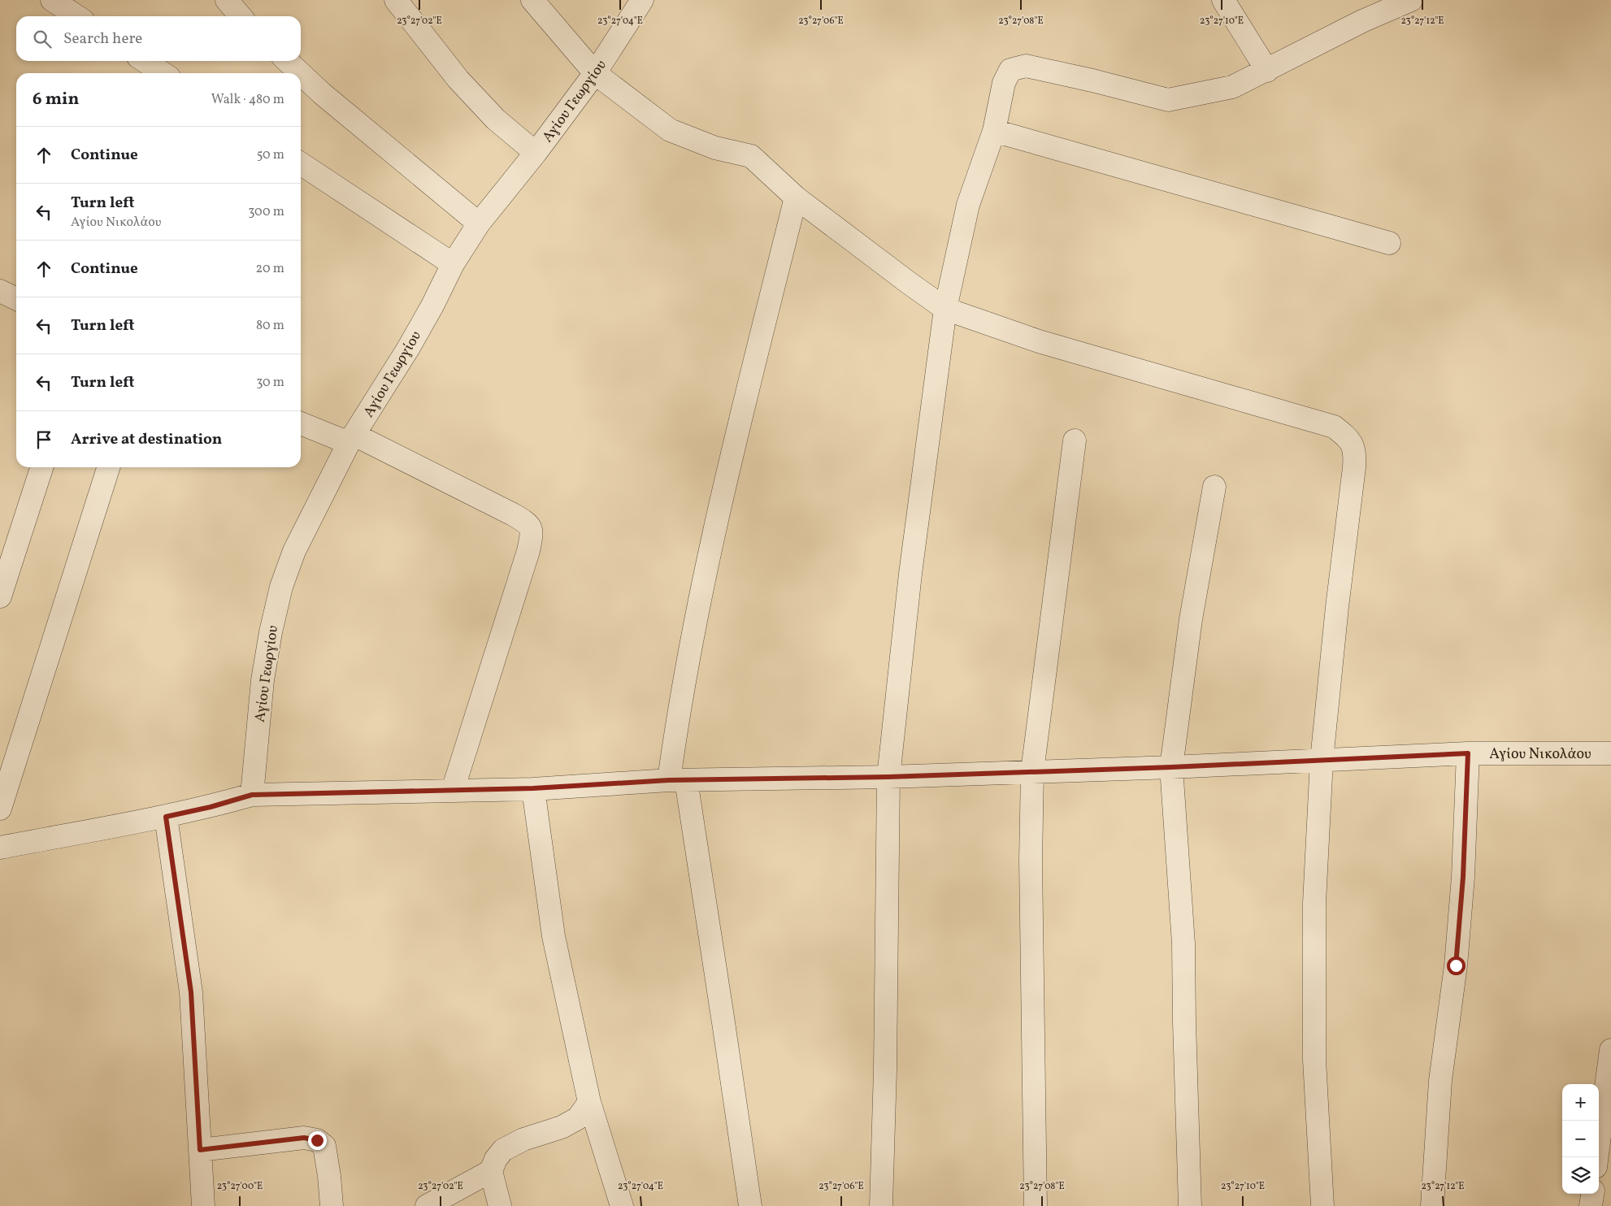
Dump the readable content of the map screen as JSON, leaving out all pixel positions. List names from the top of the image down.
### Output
{
  "streets": {
    "street": ["Αγίου Γεωργίου", "Αγίου Νικολάου"]
  },
  "crossings": [
    ["Αγίου Γεωργίου", "Αγίου Νικολάου"]
  ],
  "page": {
    "search": "Search here",
    "heading": ["6 min", "Walk · 480 m"],
    "list": [
      ["Continue", "50 m"],
      ["Turn left", "Αγίου Νικολάου", "300 m"],
      ["Continue", "20 m"],
      ["Turn left", "80 m"],
      ["Turn left", "30 m"],
      "Arrive at destination"
    ],
    "map_buttons": ["+", "−"]
  },
  "coordinates": [
    "23°27'02\"E",
    "23°27'04\"E",
    "23°27'06\"E",
    "23°27'08\"E",
    "23°27'10\"E",
    "23°27'12\"E",
    "23°27'00\"E"
  ]
}
